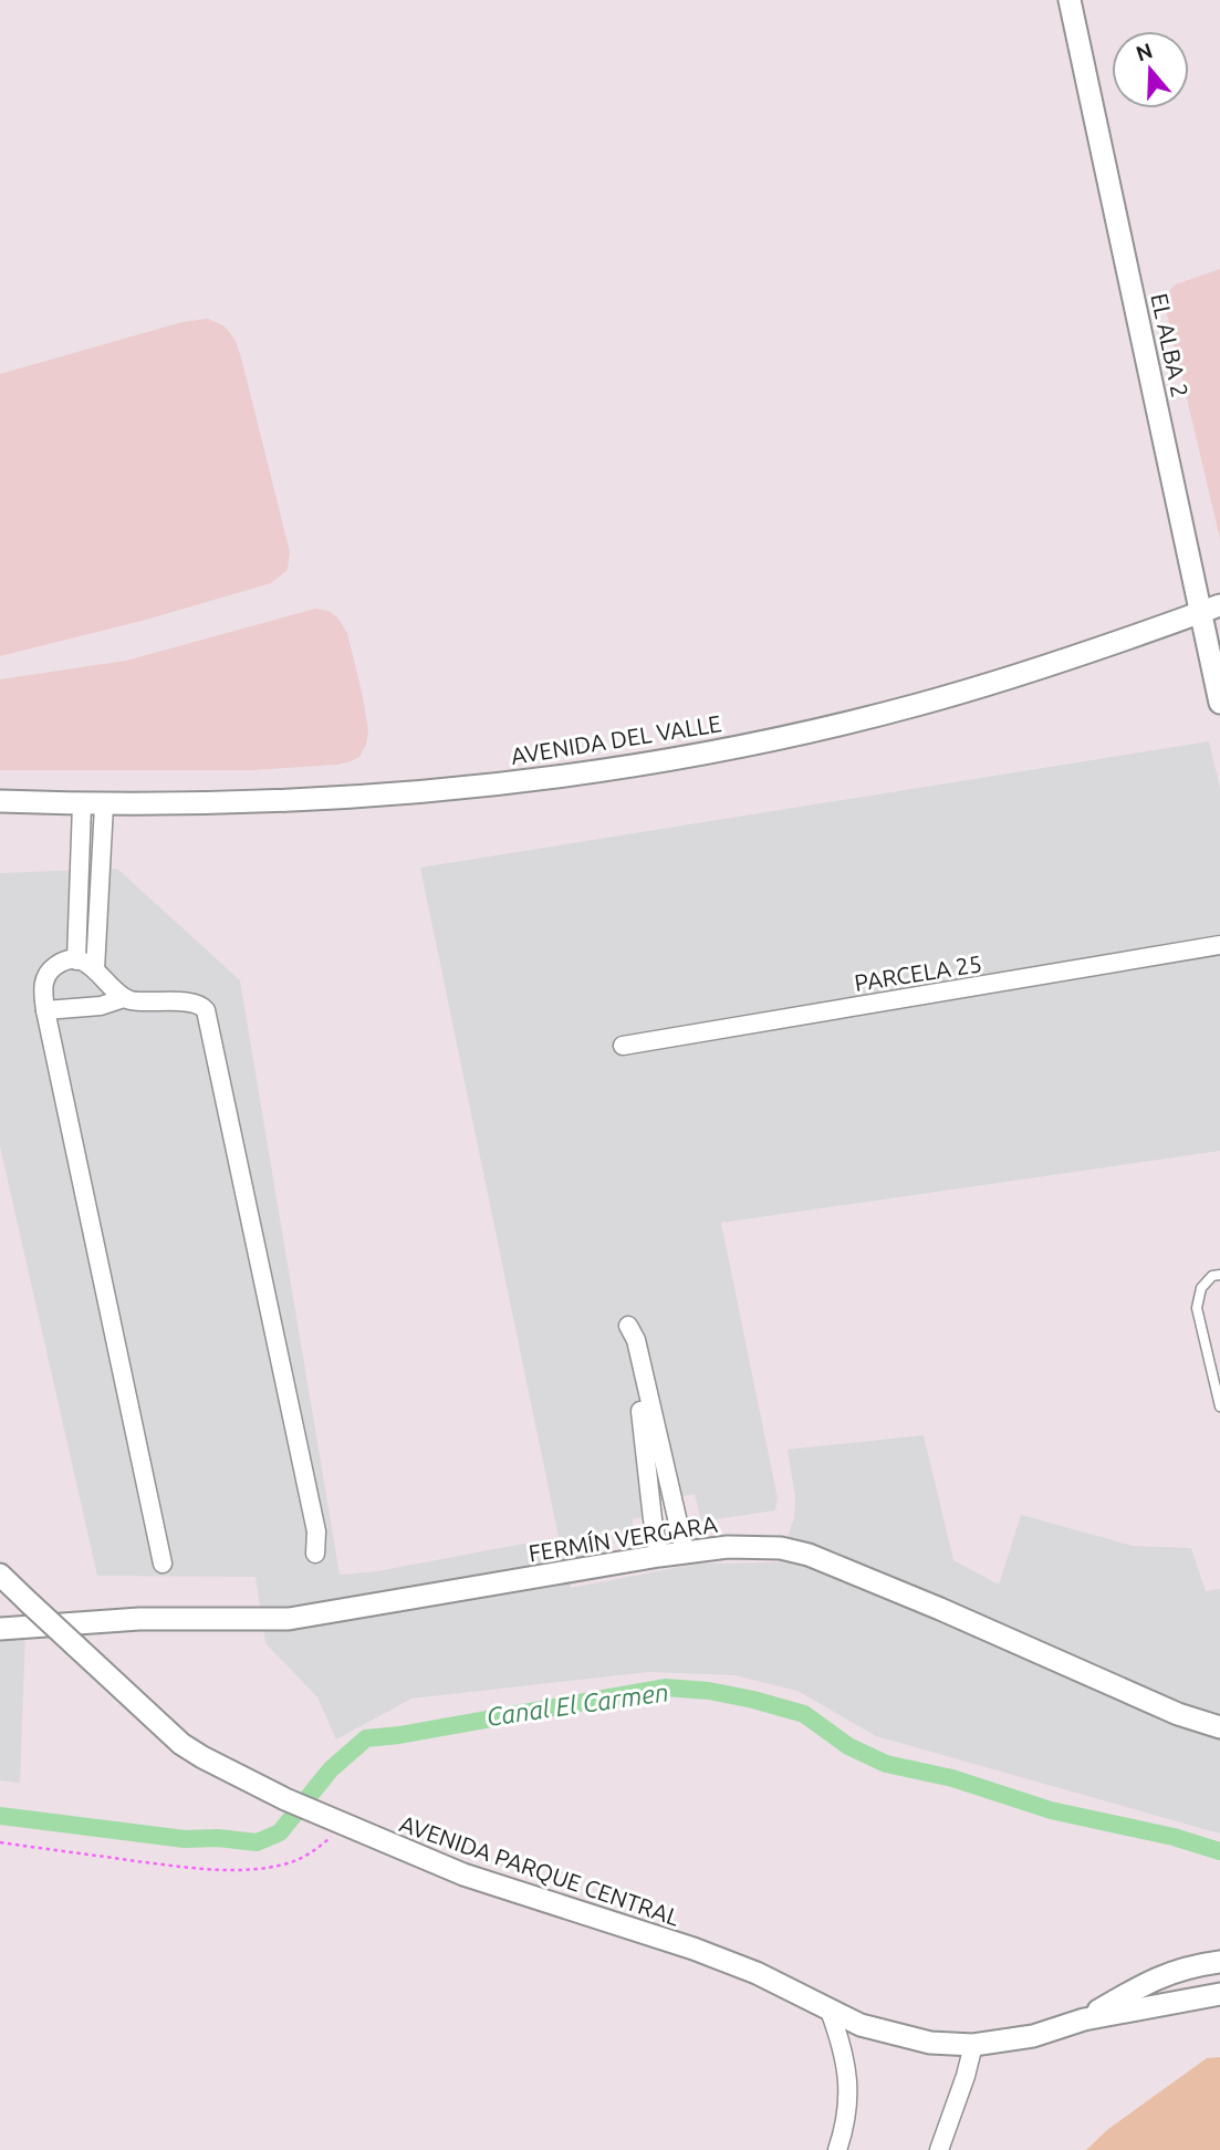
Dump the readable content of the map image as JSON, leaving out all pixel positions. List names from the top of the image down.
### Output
{
  "streets": {
    "street": [
      "EL ALBA 2",
      "AVENIDA DEL VALLE",
      "PARCELA 25",
      "FERMÍN VERGARA",
      "AVENIDA PARQUE CENTRAL"
    ]
  },
  "crossings": [
    ["EL ALBA 2", "AVENIDA DEL VALLE"]
  ],
  "water": ["Canal El Carmen"],
  "north": "top"
}
